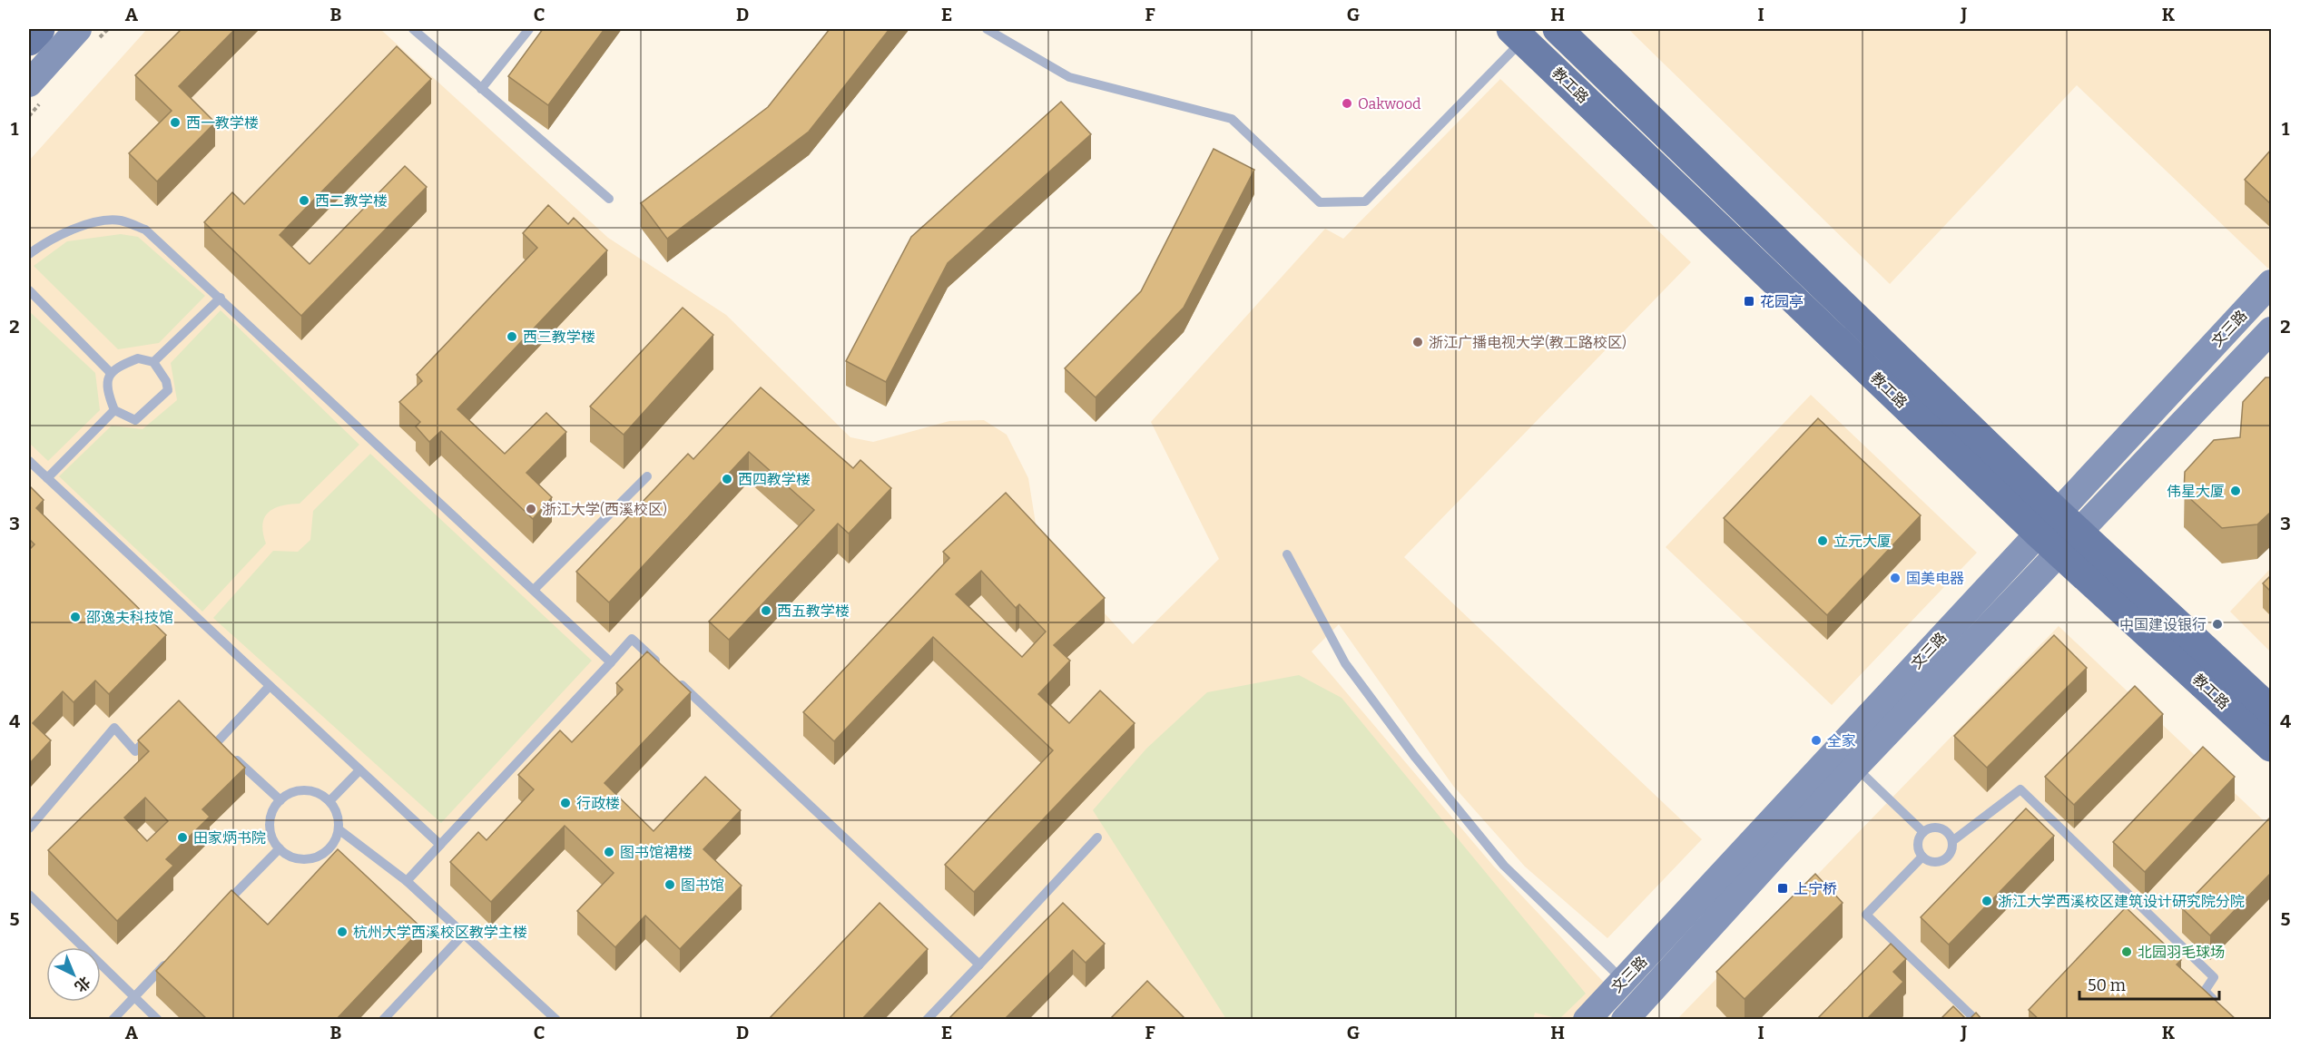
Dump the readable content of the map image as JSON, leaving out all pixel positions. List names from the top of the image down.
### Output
{
  "streets": {
    "main road": ["教工路", "文三路"]
  },
  "crossings": [
    ["教工路", "文三路"]
  ],
  "places": {
    "other": [
      "Oakwood",
      "西一教学楼",
      "西二教学楼",
      "西三教学楼",
      "浙江广播电视大学(教工路校区)",
      "西四教学楼",
      "伟星大厦",
      "浙江大学(西溪校区)",
      "立元大厦",
      "国美电器",
      "西五教学楼",
      "邵逸夫科技馆",
      "中国建设银行",
      "全家",
      "行政楼",
      "田家炳书院",
      "图书馆裙楼",
      "图书馆",
      "浙江大学西溪校区建筑设计研究院分院",
      "杭州大学西溪校区教学主楼",
      "北园羽毛球场"
    ],
    "transit": ["花园亭", "上宁桥"]
  },
  "scale_bar": "50 m",
  "north": "bottom right",
  "grid": {
    "columns": [
      "A",
      "B",
      "C",
      "D",
      "E",
      "F",
      "G",
      "H",
      "I",
      "J",
      "K"
    ],
    "rows": [
      "1",
      "2",
      "3",
      "4",
      "5"
    ]
  }
}
